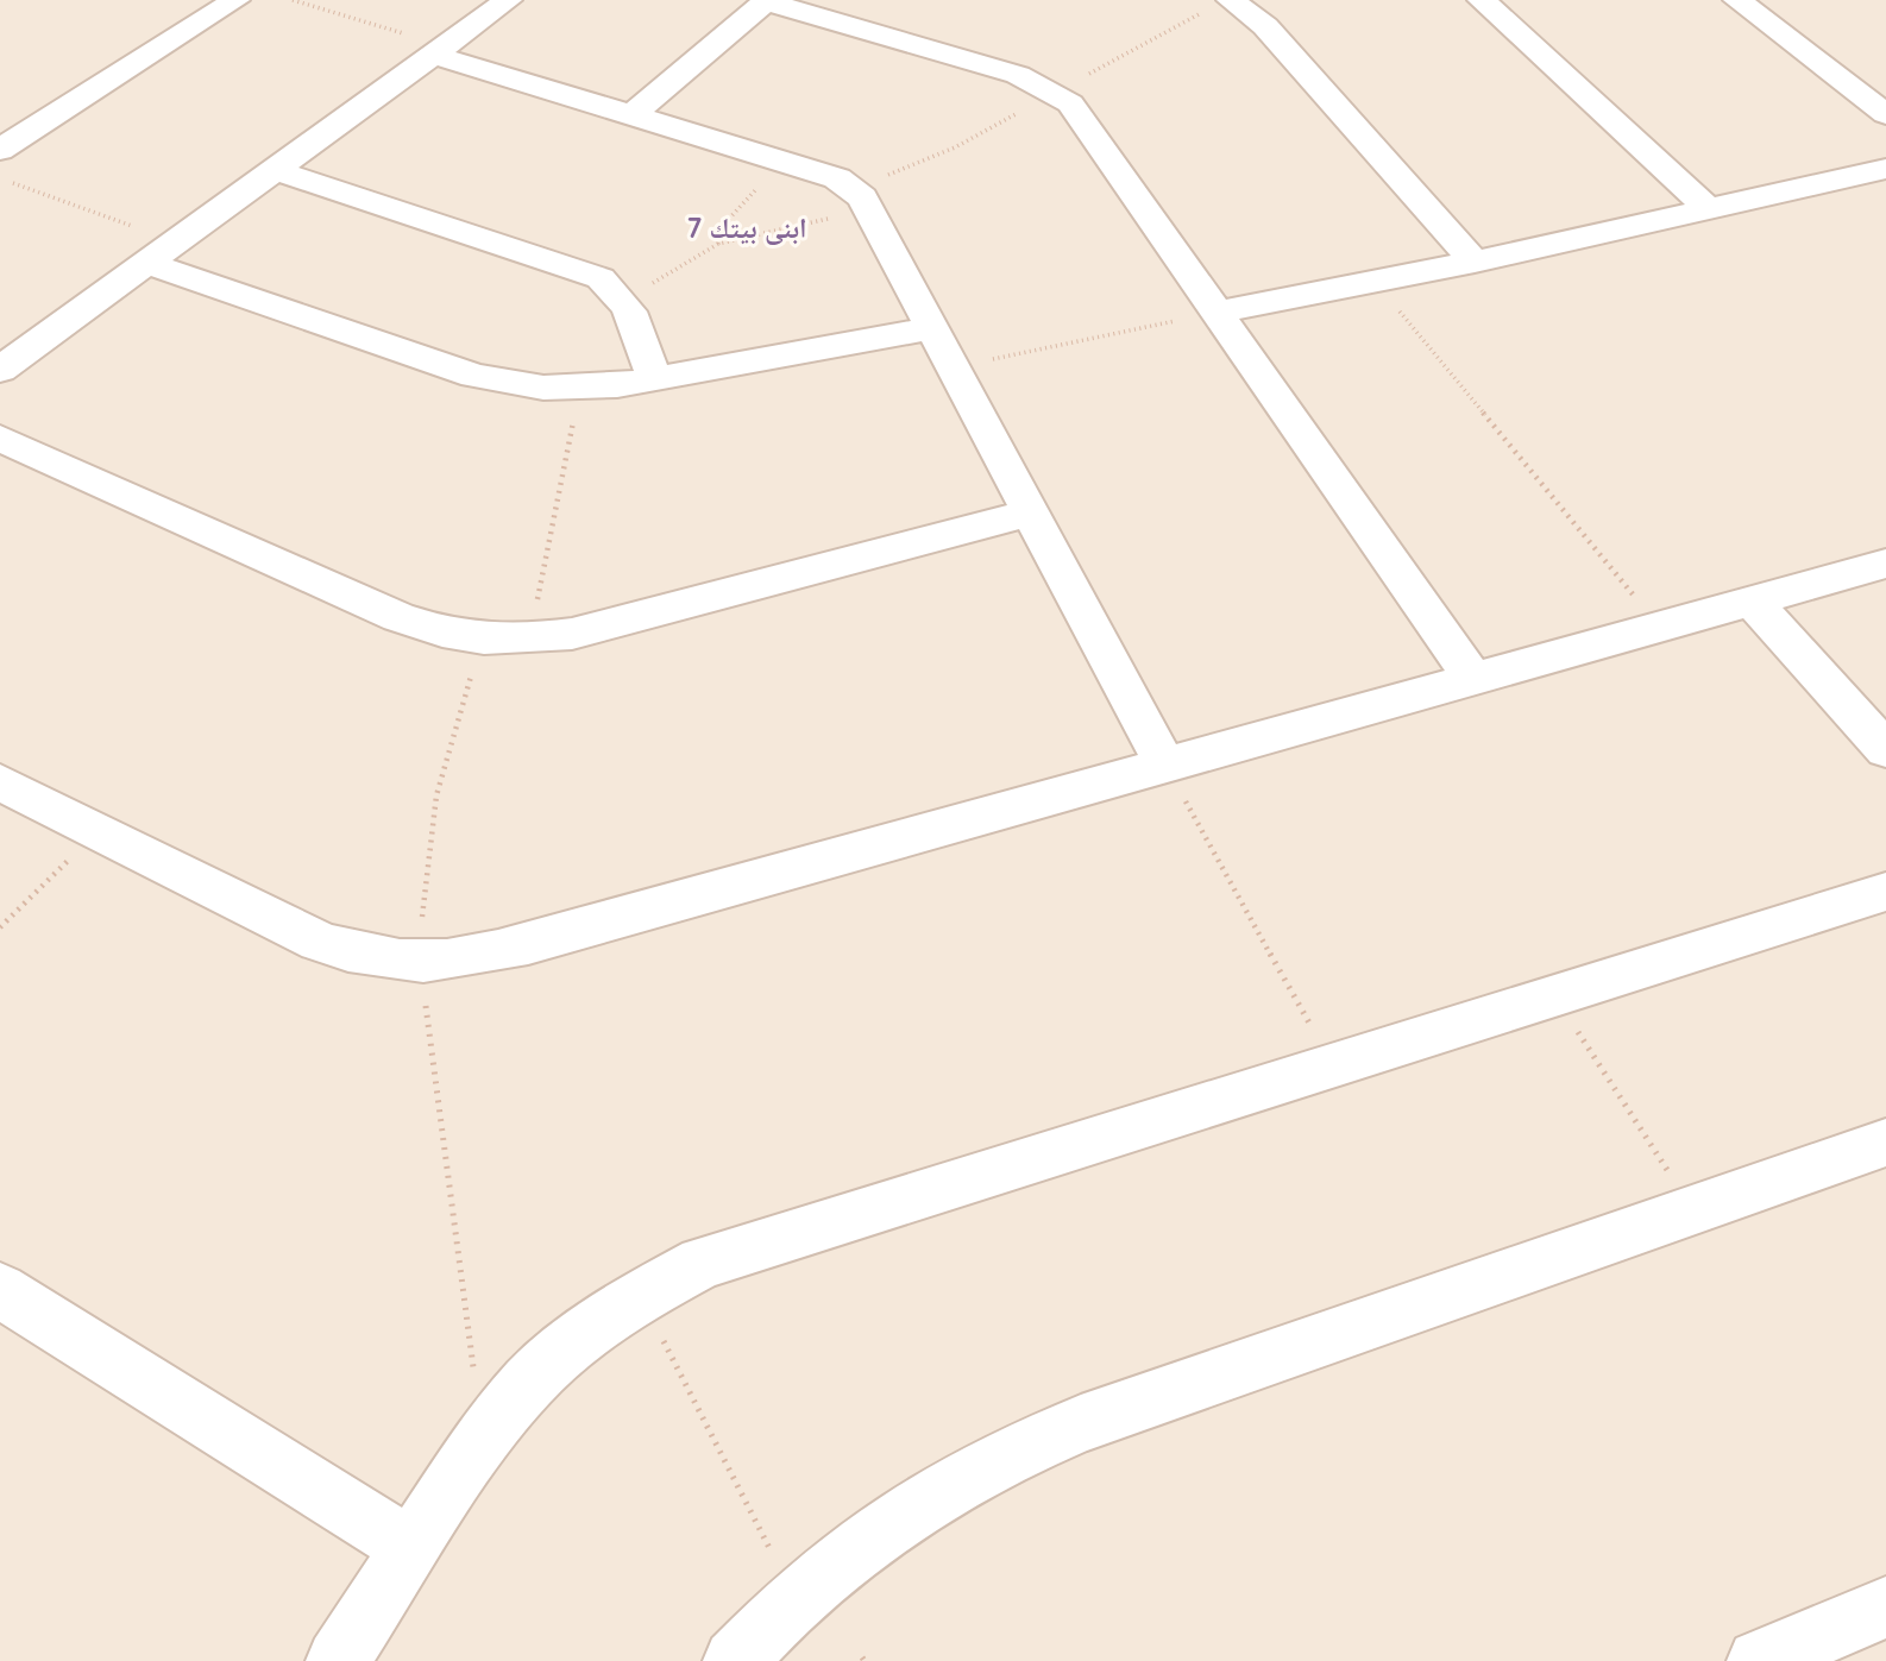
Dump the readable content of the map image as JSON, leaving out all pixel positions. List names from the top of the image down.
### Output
{
  "districts": ["ابنى بيتك 7"]
}
